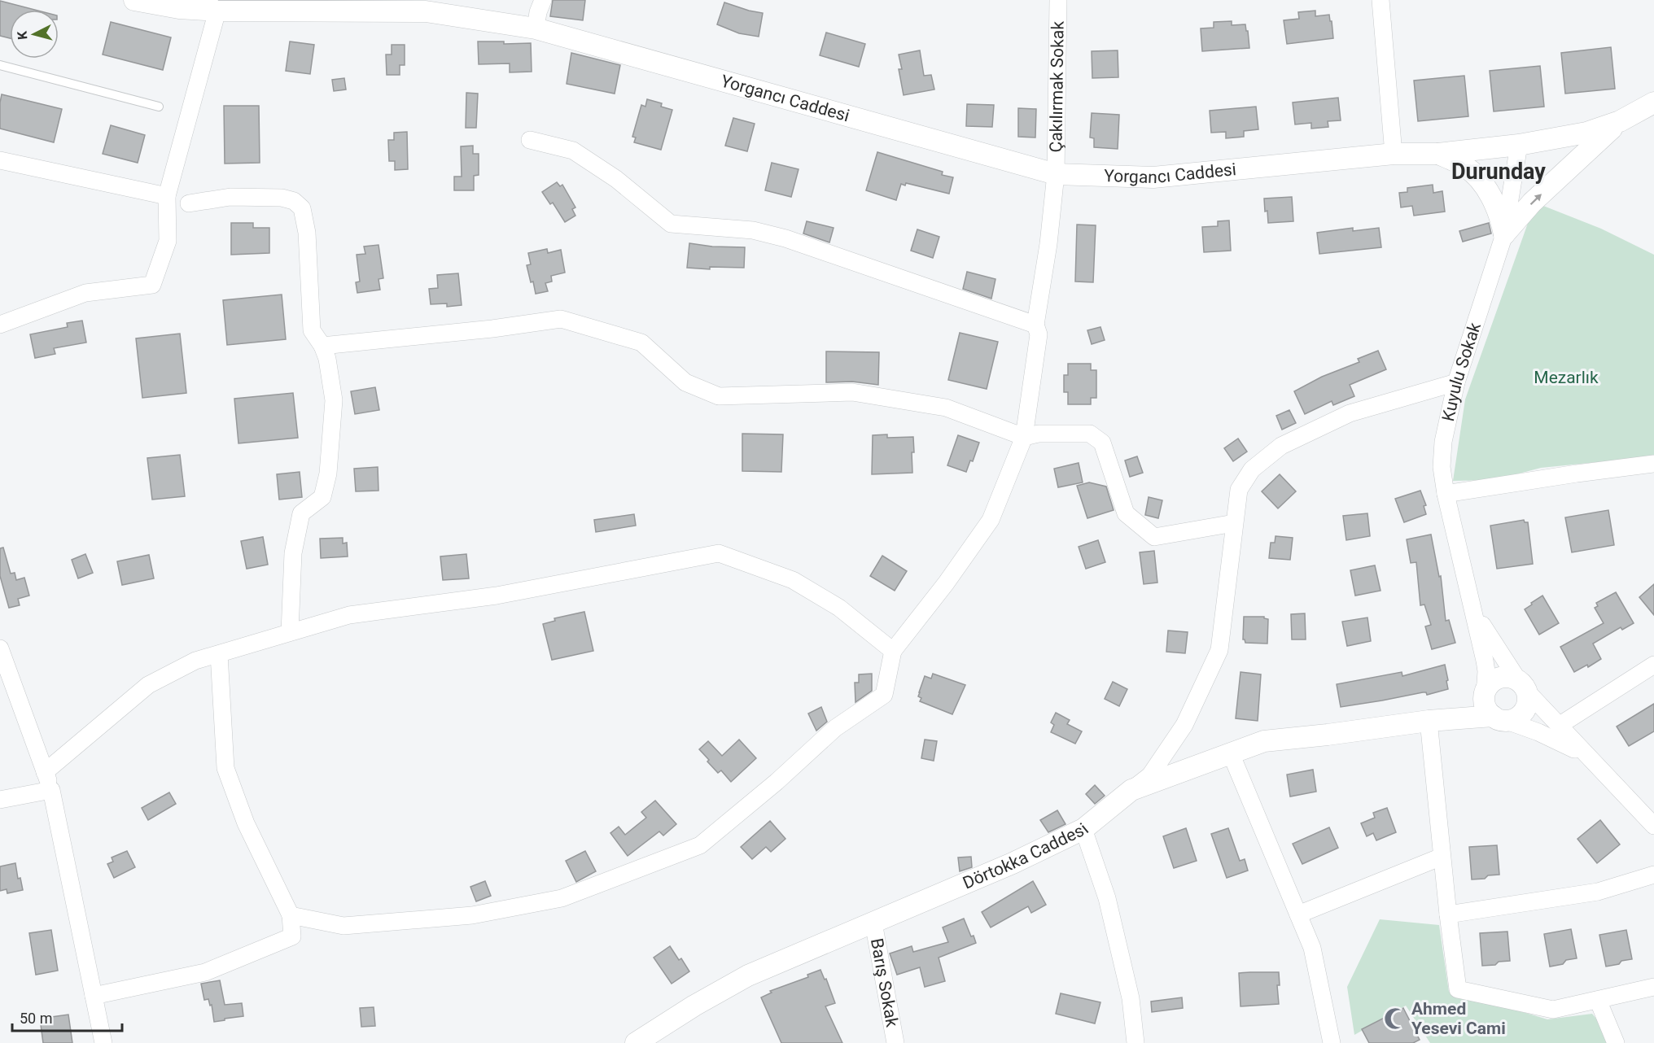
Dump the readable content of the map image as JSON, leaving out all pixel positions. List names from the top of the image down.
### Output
{
  "streets": {
    "street": [
      "Çakılırmak Sokak",
      "Yorgancı Caddesi",
      "Kuyulu Sokak",
      "Dörtokka Caddesi",
      "Barış Sokak"
    ]
  },
  "crossings": [
    ["Çakılırmak Sokak", "Yorgancı Caddesi"],
    ["Yorgancı Caddesi", "Kuyulu Sokak"],
    ["Kuyulu Sokak", "Dörtokka Caddesi"],
    ["Dörtokka Caddesi", "Barış Sokak"]
  ],
  "districts": ["Durunday"],
  "parks": ["Mezarlık"],
  "places": {
    "mosque": ["Ahmed Yesevi Cami"]
  },
  "scale_bar": "50 m",
  "north": "left"
}
